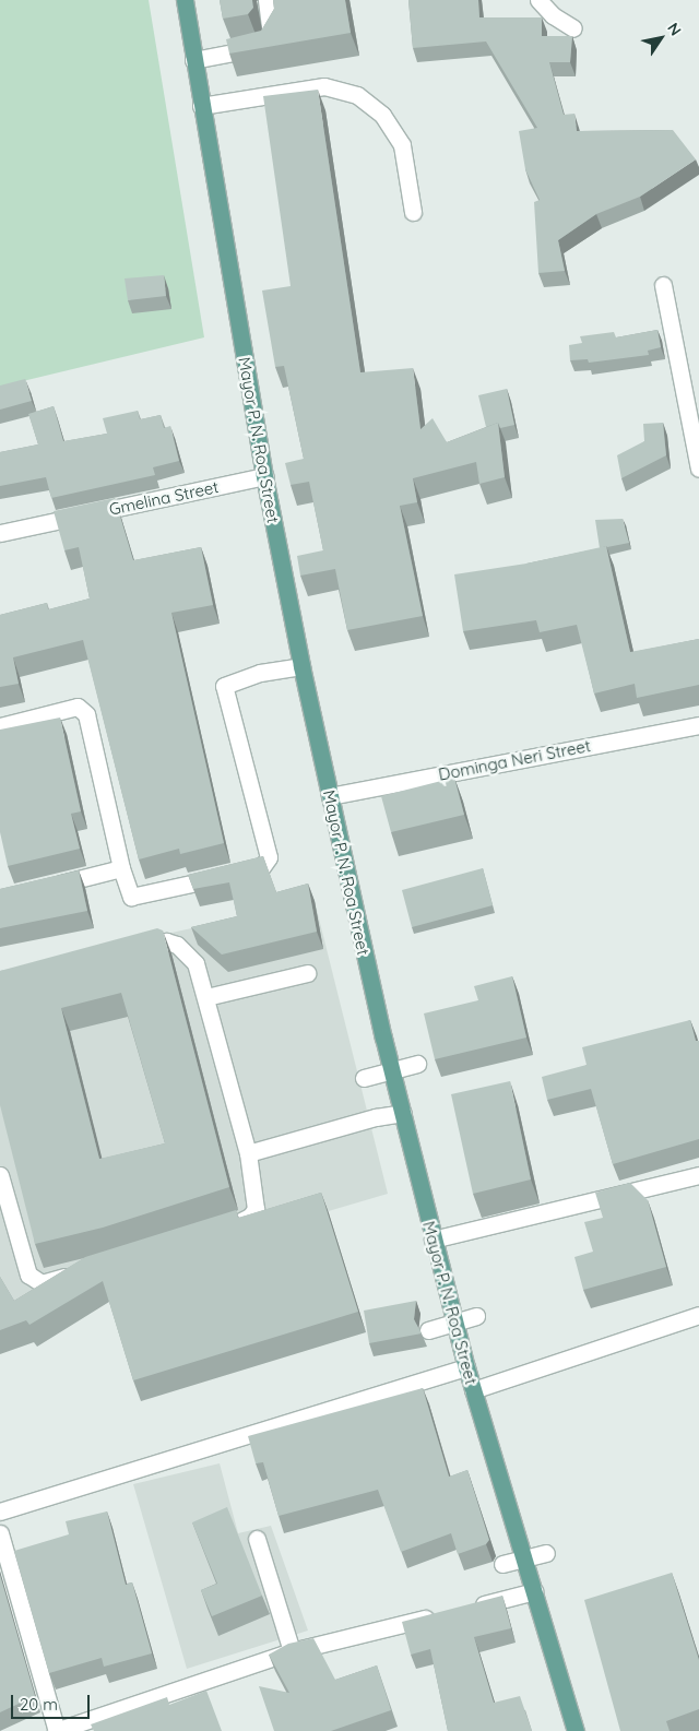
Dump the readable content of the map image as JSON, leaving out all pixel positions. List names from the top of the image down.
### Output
{
  "streets": {
    "main road": ["Mayor P. N. Roa Street"],
    "street": ["Gmelina Street", "Dominga Neri Street"]
  },
  "crossings": [
    ["Mayor P. N. Roa Street", "Gmelina Street"],
    ["Mayor P. N. Roa Street", "Dominga Neri Street"]
  ],
  "scale_bar": "20 m",
  "north": "top right"
}
